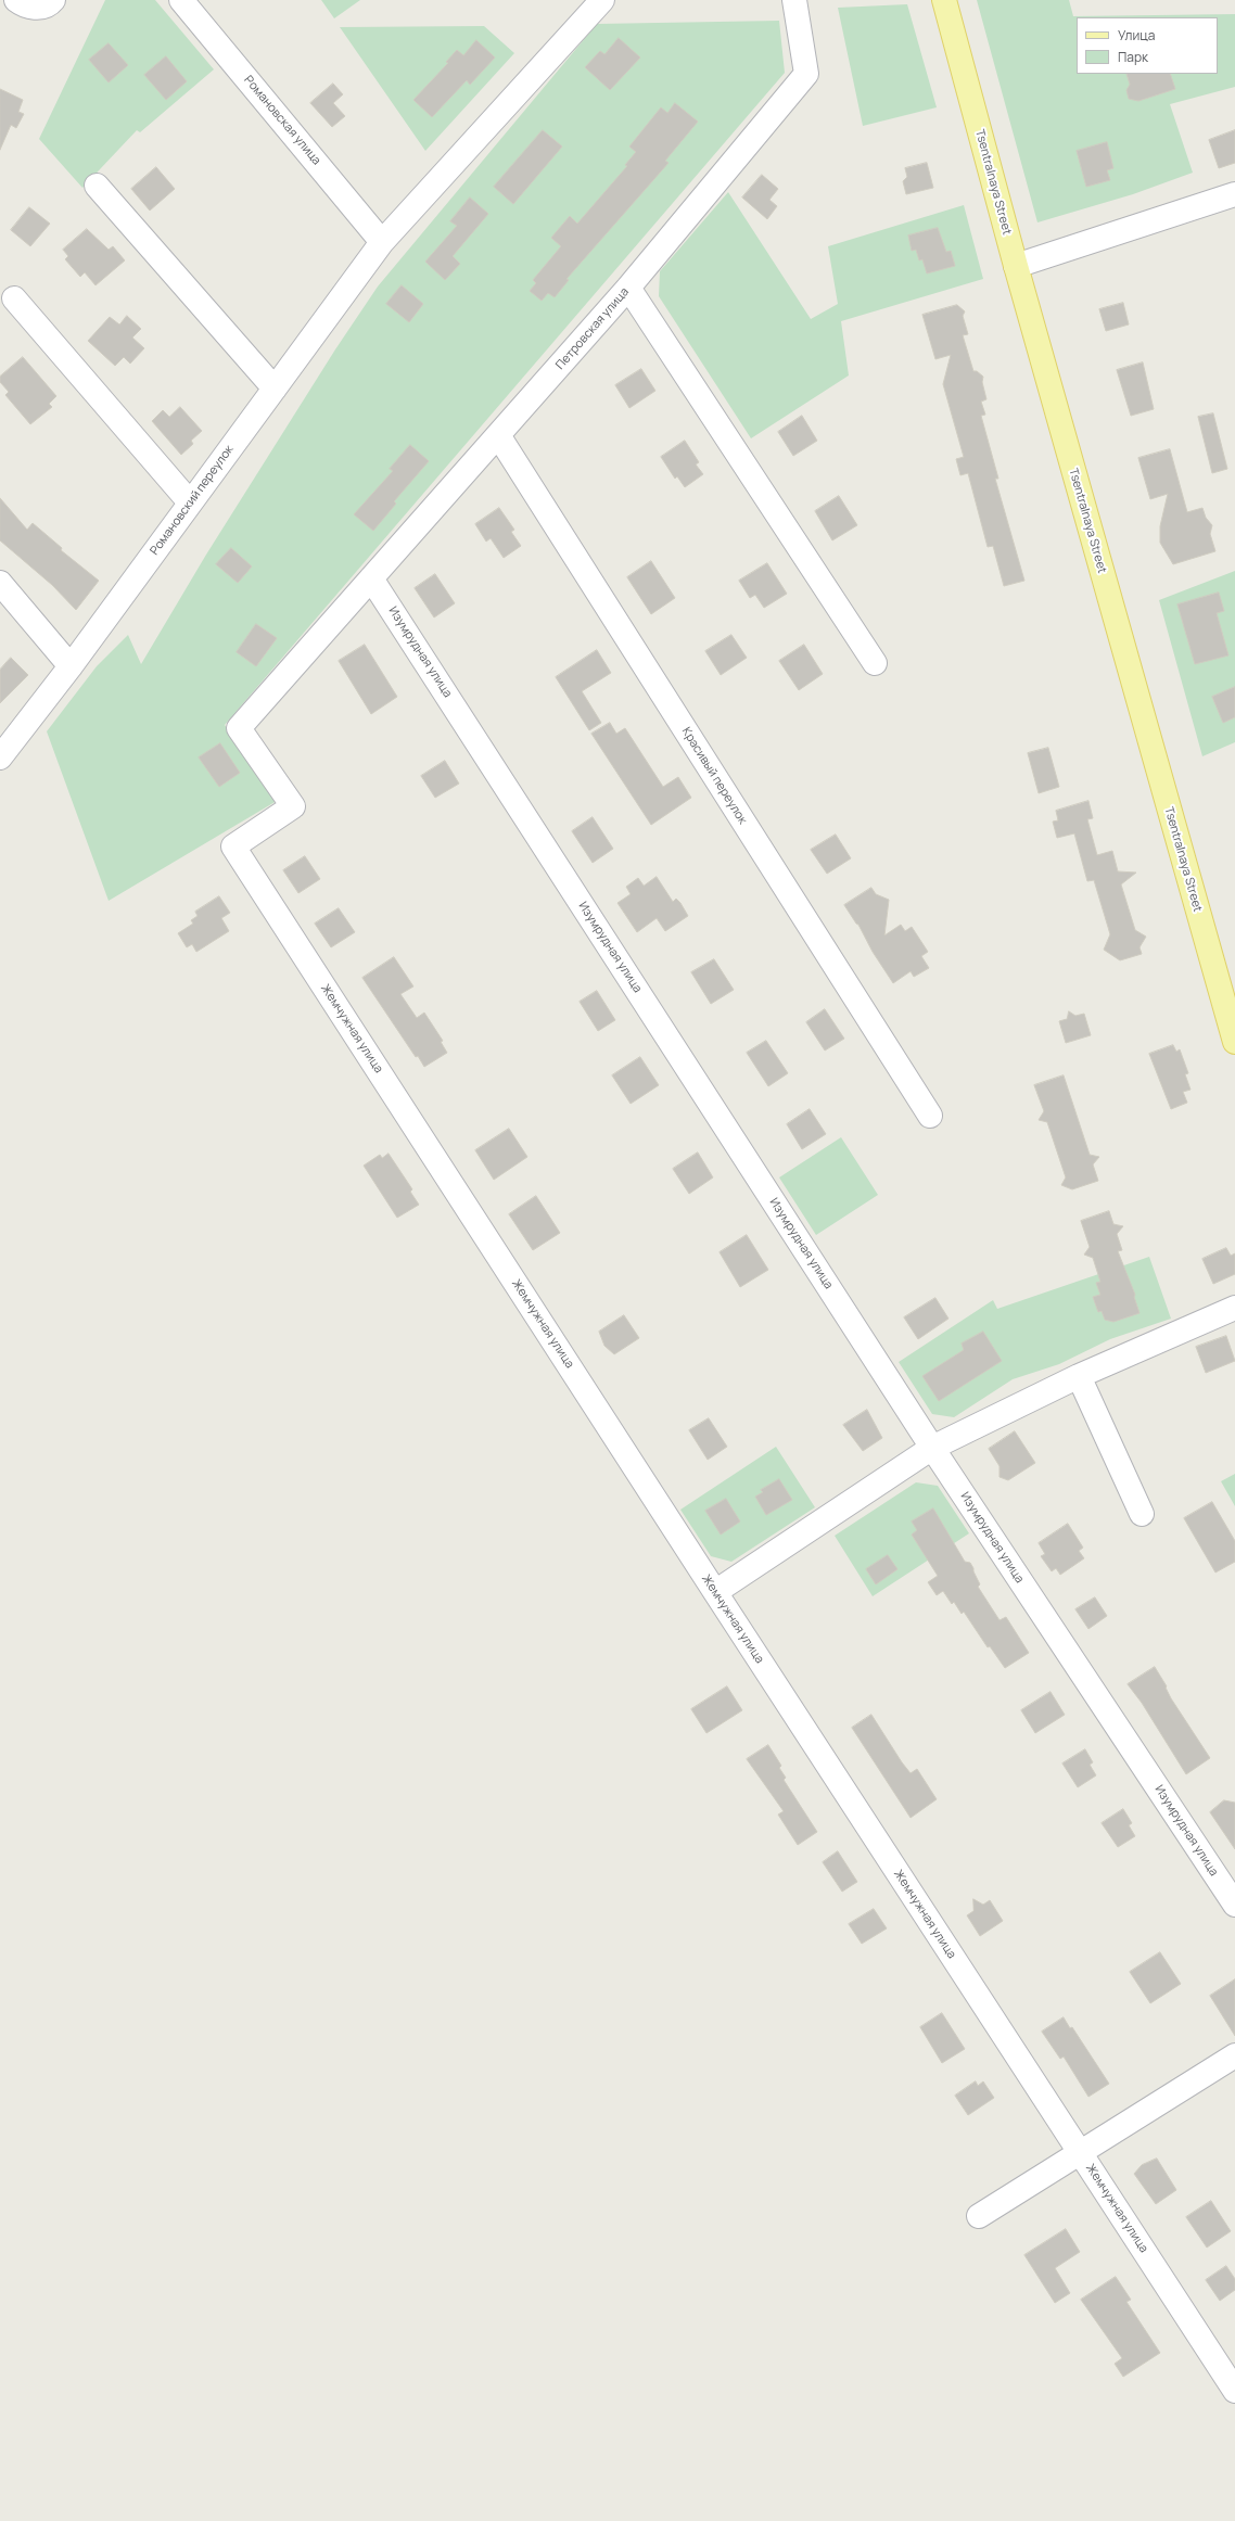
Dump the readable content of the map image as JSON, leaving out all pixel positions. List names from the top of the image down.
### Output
{
  "streets": {
    "main road": ["Tsentralnaya Street"],
    "street": [
      "Романовская улица",
      "Петровская улица",
      "Романовский переулок",
      "Изумрудная улица",
      "Красивый переулок",
      "Жемчужная улица"
    ]
  },
  "crossings": [
    ["Романовская улица", "Романовский переулок"],
    ["Петровская улица", "Изумрудная улица"],
    ["Петровская улица", "Красивый переулок"],
    ["Петровская улица", "Жемчужная улица"]
  ],
  "legend": ["Улица", "Парк"]
}
